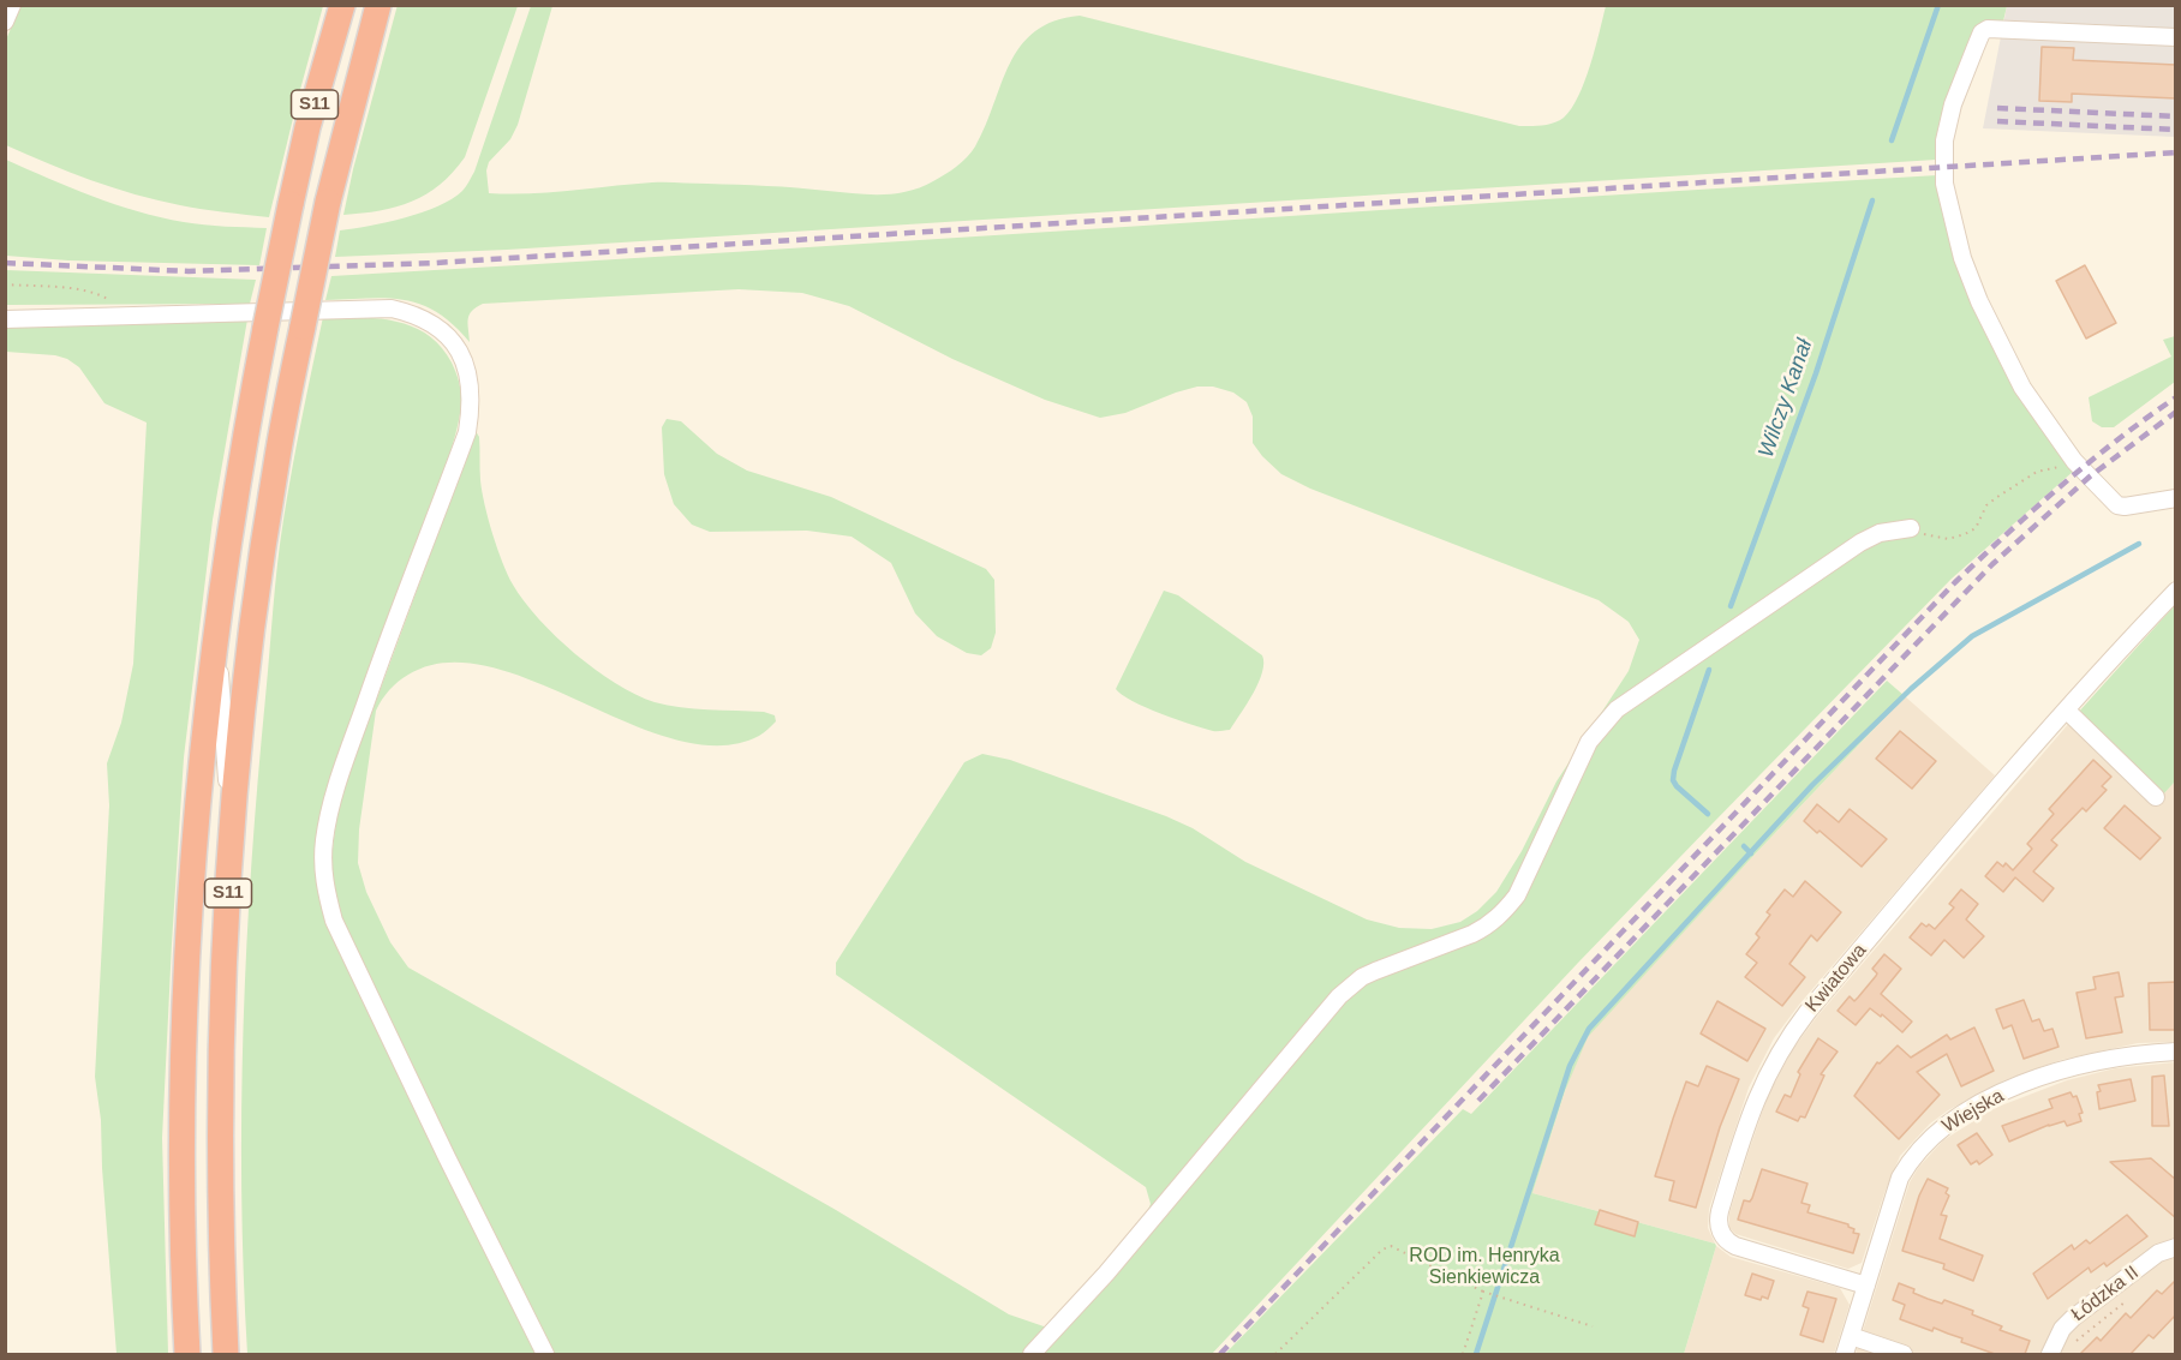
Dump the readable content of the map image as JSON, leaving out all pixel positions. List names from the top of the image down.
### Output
{
  "streets": {
    "highway": ["S11"],
    "street": ["Kwiatowa", "Wiejska", "Łódzka II"]
  },
  "crossings": [
    ["Kwiatowa", "Wiejska"]
  ],
  "water": ["Wilczy Kanał"],
  "parks": ["ROD im. Henryka Sienkiewicza"]
}
